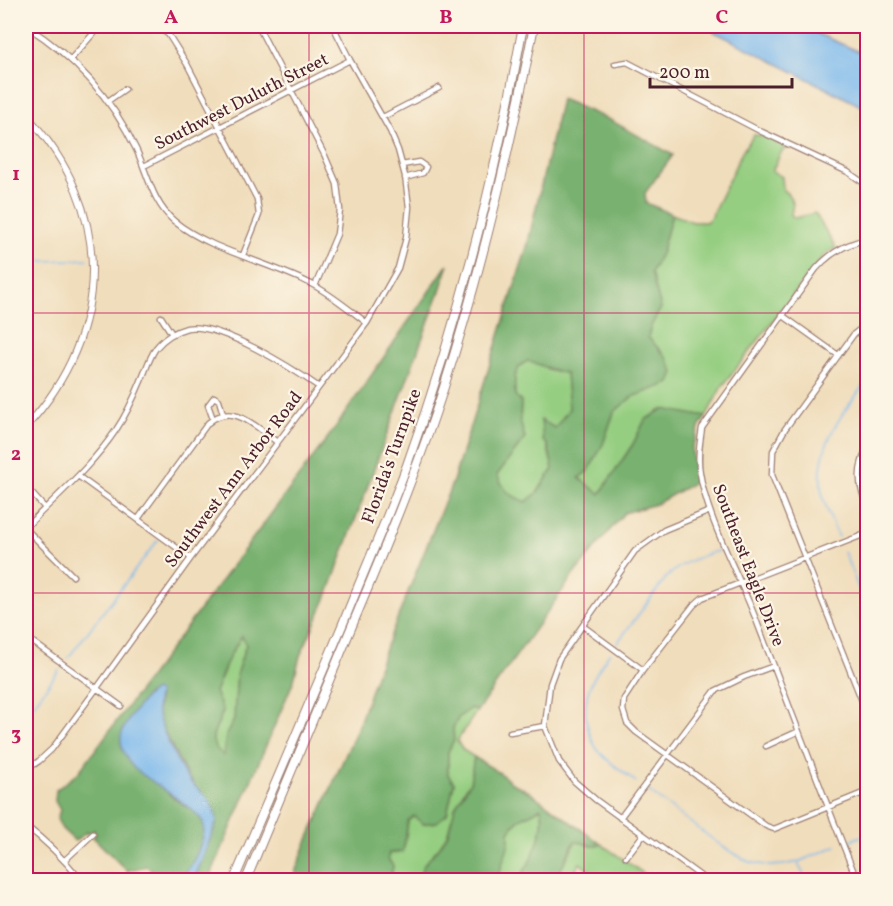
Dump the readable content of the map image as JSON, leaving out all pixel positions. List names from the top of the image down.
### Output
{
  "streets": {
    "highway": ["Florida's Turnpike"],
    "street": ["Southwest Duluth Street", "Southwest Ann Arbor Road", "Southeast Eagle Drive"]
  },
  "crossings": [
    ["Southwest Duluth Street", "Southwest Ann Arbor Road"]
  ],
  "scale_bar": "200 m",
  "grid": {
    "columns": ["A", "B", "C"],
    "rows": ["1", "2", "3"]
  }
}
